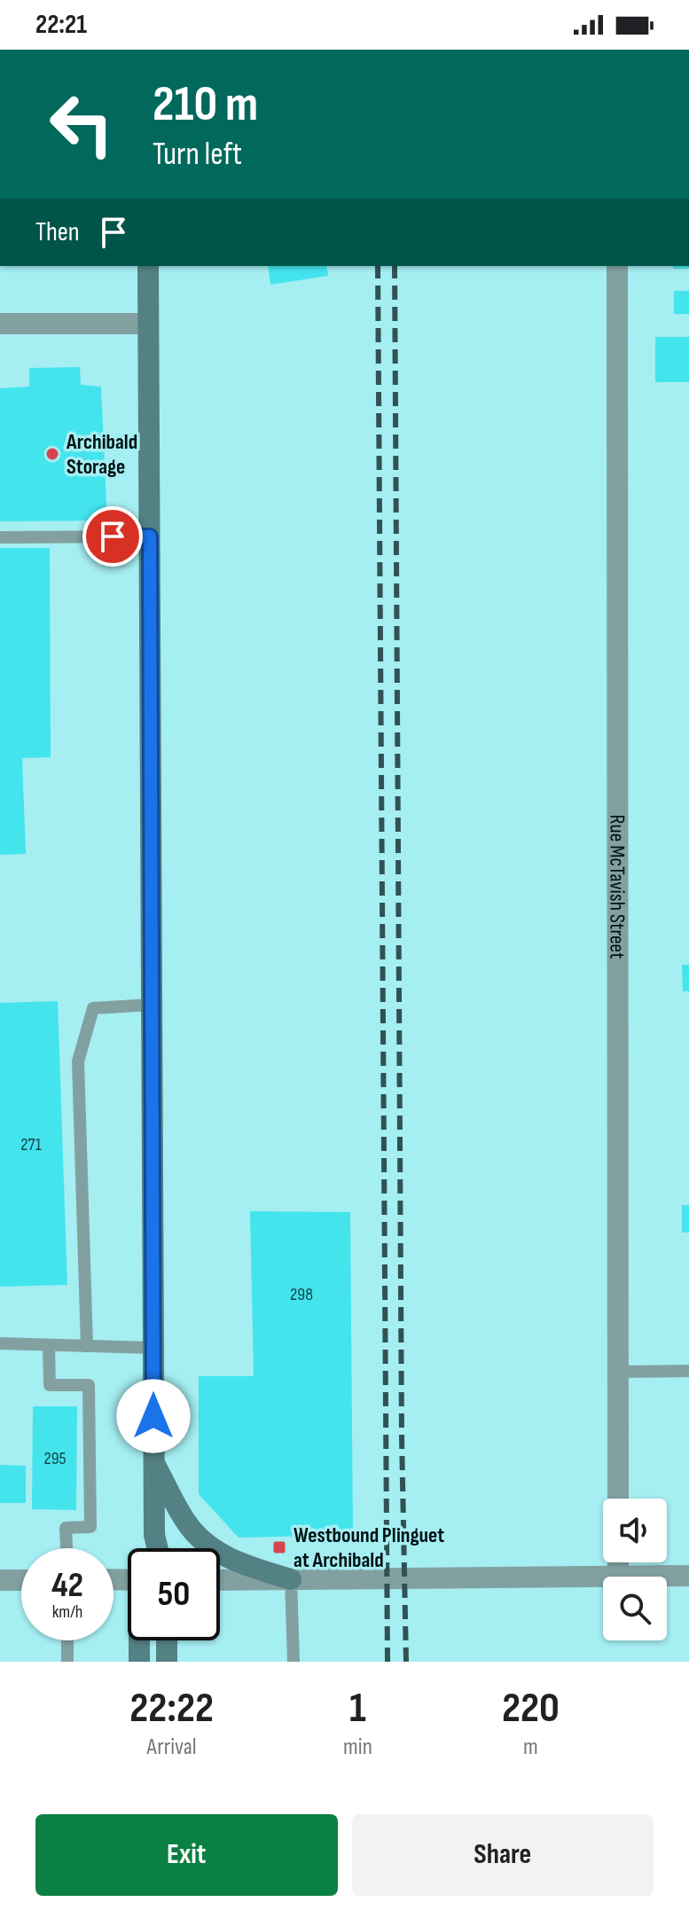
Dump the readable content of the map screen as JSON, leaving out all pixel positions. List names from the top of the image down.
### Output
{
  "streets": {
    "street": ["Rue McTavish Street"]
  },
  "places": {
    "other": ["Archibald Storage"],
    "transit": ["Westbound Plinguet at Archibald"]
  },
  "house_numbers": ["271", "298", "295"],
  "page": {
    "status": "22:21",
    "turn": ["210 m", "Turn left"],
    "then": "Then",
    "speed": "42 km/h",
    "limit": "50",
    "eta": [
      "22:22",
      "Arrival",
      "1",
      "min",
      "220",
      "m"
    ],
    "buttons": ["Exit", "Share"]
  }
}
